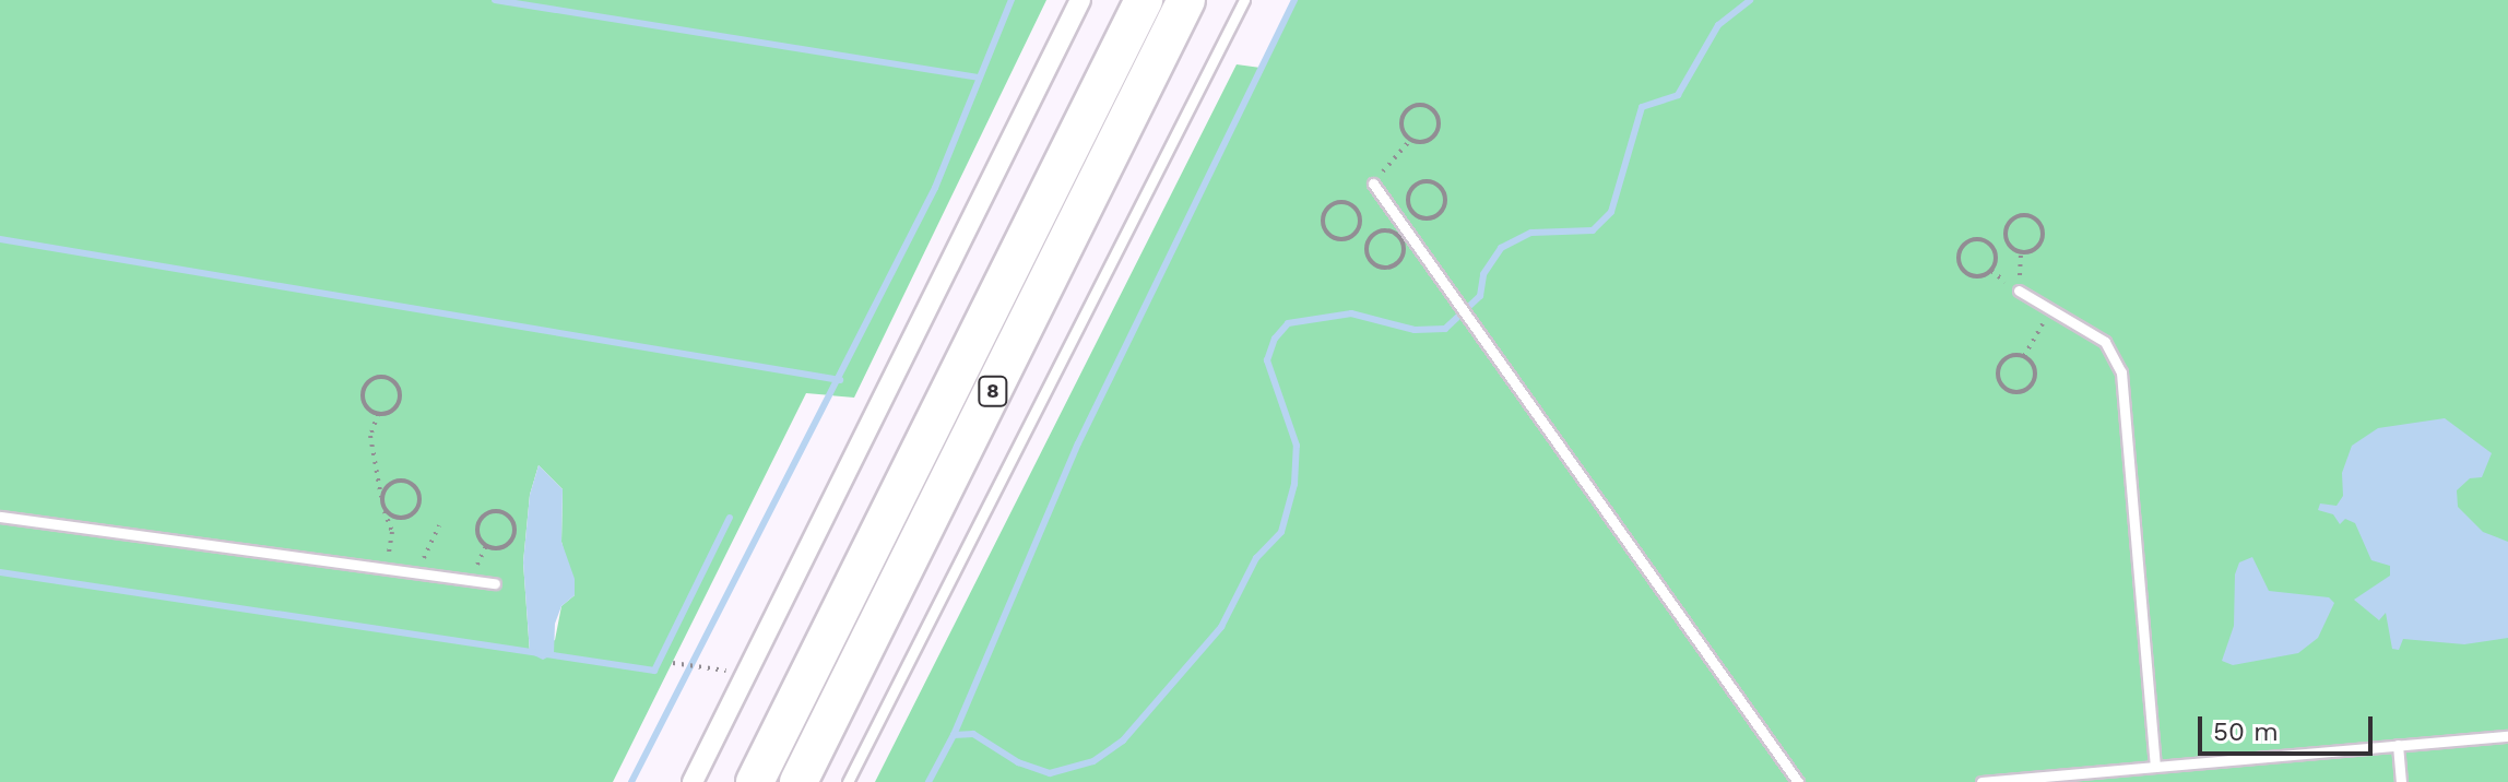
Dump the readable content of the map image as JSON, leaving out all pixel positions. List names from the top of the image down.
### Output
{
  "streets": {
    "highway": ["8"]
  },
  "scale_bar": "50 m"
}
